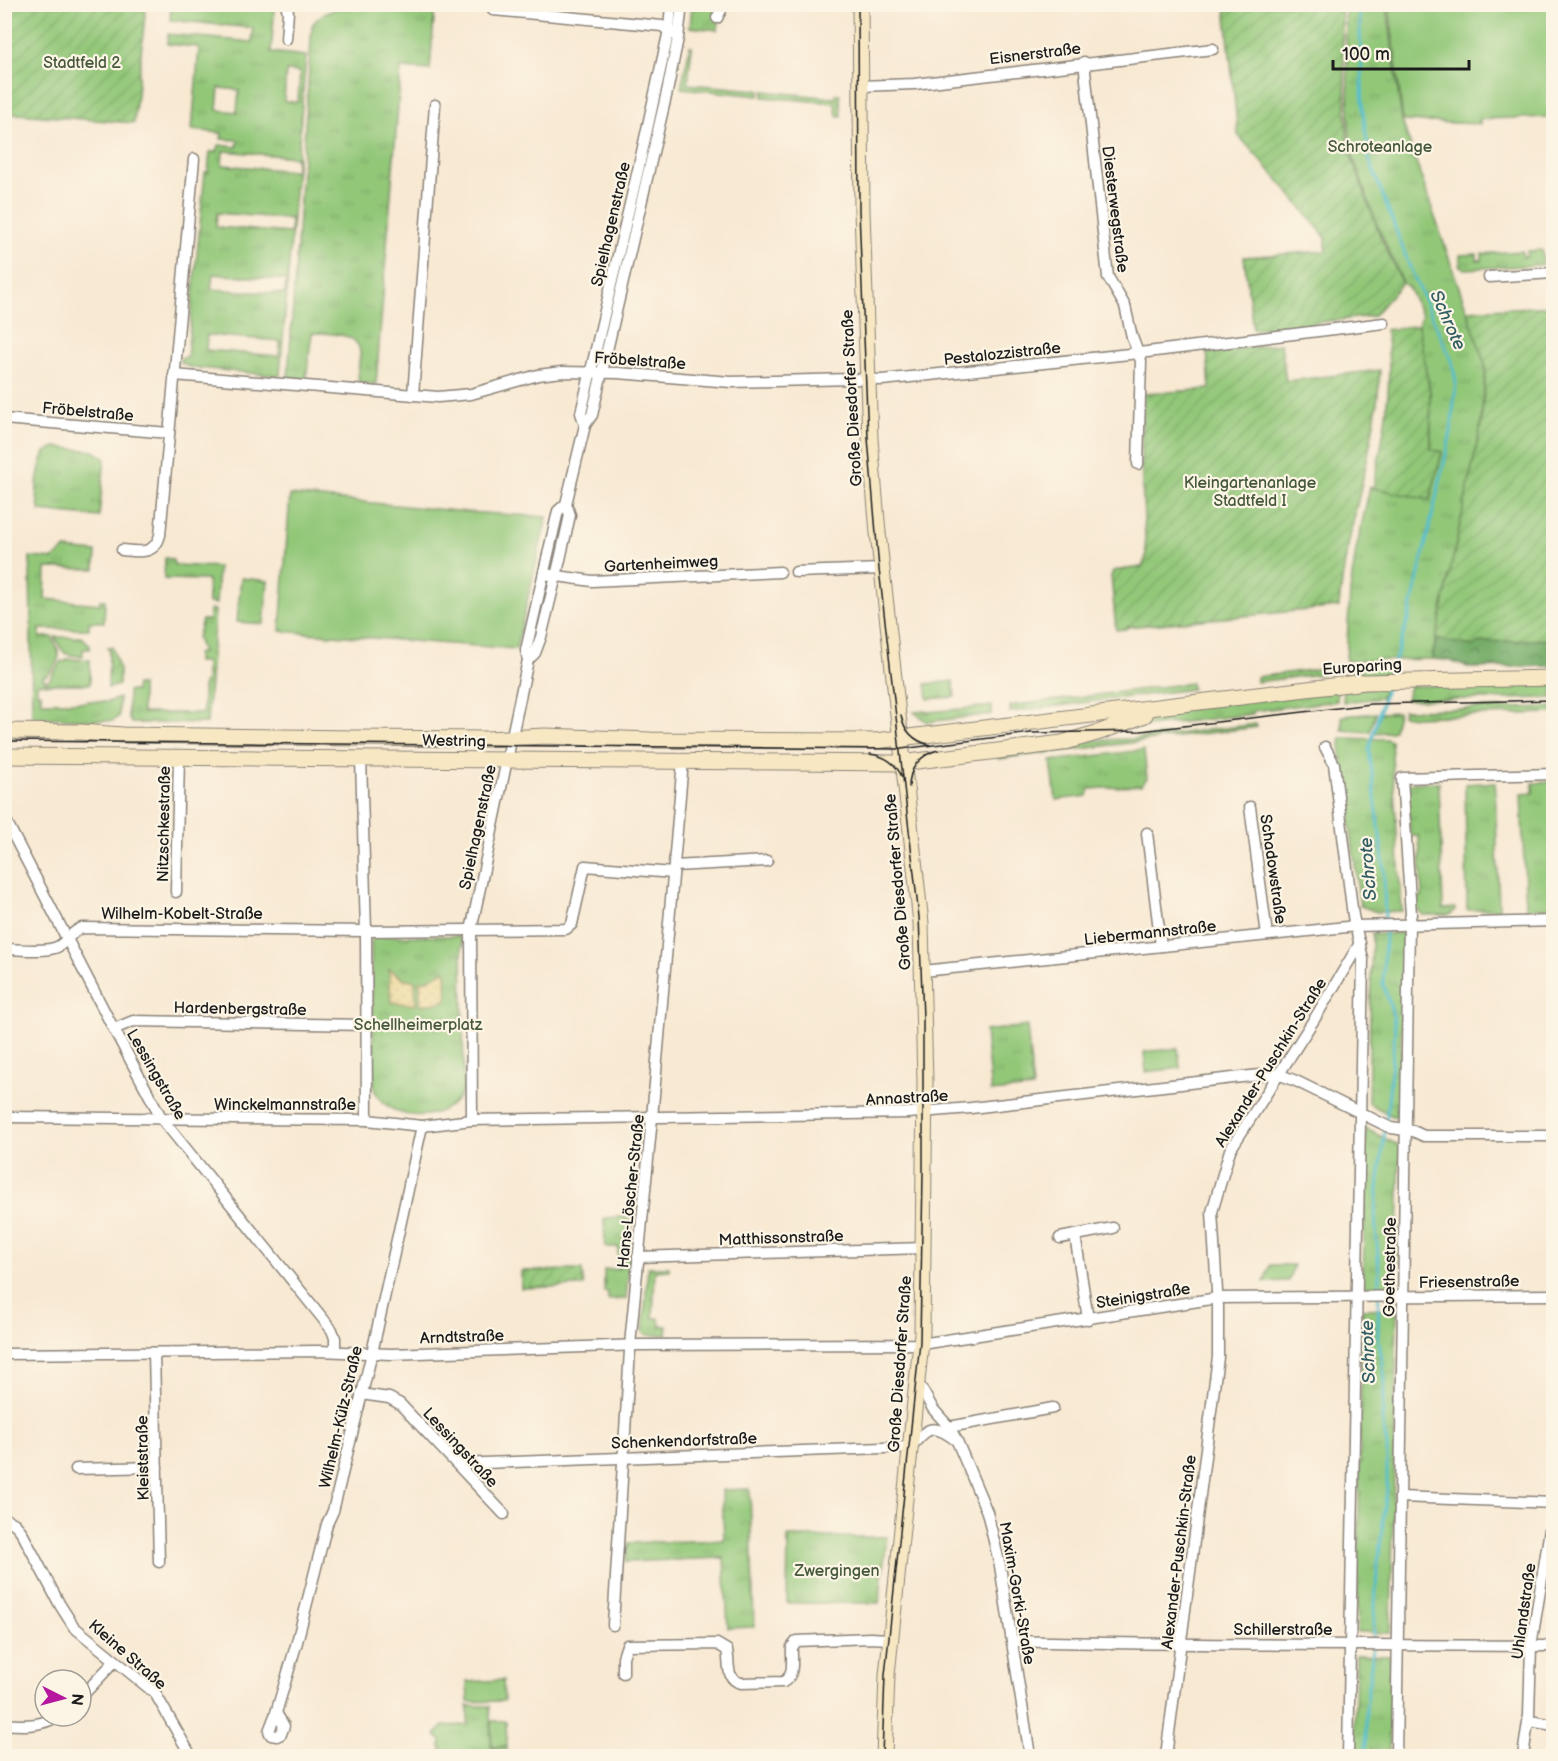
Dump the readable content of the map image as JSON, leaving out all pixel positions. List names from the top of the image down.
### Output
{
  "streets": {
    "main road": ["Große Diesdorfer Straße", "Europaring", "Westring"],
    "street": [
      "Eisnerstraße",
      "Diesterwegstraße",
      "Spielhagenstraße",
      "Pestalozzistraße",
      "Fröbelstraße",
      "Gartenheimweg",
      "Nitzschkestraße",
      "Schadowstraße",
      "Wilhelm-Kobelt-Straße",
      "Liebermannstraße",
      "Hardenbergstraße",
      "Alexander-Puschkin-Straße",
      "Lessingstraße",
      "Annastraße",
      "Winckelmannstraße",
      "Hans-Löscher-Straße",
      "Matthissonstraße",
      "Goethestraße",
      "Friesenstraße",
      "Steinigstraße",
      "Arndtstraße",
      "Wilhelm-Külz-Straße",
      "Schenkendorfstraße",
      "Kleiststraße",
      "Maxim-Gorki-Straße",
      "Uhlandstraße",
      "Schillerstraße",
      "Kleine Straße"
    ]
  },
  "crossings": [
    ["Eisnerstraße", "Diesterwegstraße"],
    ["Eisnerstraße", "Große Diesdorfer Straße"],
    ["Diesterwegstraße", "Pestalozzistraße"],
    ["Spielhagenstraße", "Fröbelstraße"],
    ["Spielhagenstraße", "Gartenheimweg"],
    ["Spielhagenstraße", "Westring"],
    ["Pestalozzistraße", "Fröbelstraße"],
    ["Pestalozzistraße", "Große Diesdorfer Straße"],
    ["Fröbelstraße", "Große Diesdorfer Straße"],
    ["Große Diesdorfer Straße", "Europaring"],
    ["Große Diesdorfer Straße", "Westring"],
    ["Große Diesdorfer Straße", "Liebermannstraße"],
    ["Große Diesdorfer Straße", "Annastraße"],
    ["Große Diesdorfer Straße", "Matthissonstraße"],
    ["Große Diesdorfer Straße", "Steinigstraße"],
    ["Große Diesdorfer Straße", "Arndtstraße"],
    ["Große Diesdorfer Straße", "Schenkendorfstraße"],
    ["Große Diesdorfer Straße", "Maxim-Gorki-Straße"],
    ["Europaring", "Westring"],
    ["Westring", "Nitzschkestraße"],
    ["Westring", "Hans-Löscher-Straße"],
    ["Schadowstraße", "Liebermannstraße"],
    ["Wilhelm-Kobelt-Straße", "Lessingstraße"],
    ["Liebermannstraße", "Goethestraße"],
    ["Hardenbergstraße", "Lessingstraße"],
    ["Alexander-Puschkin-Straße", "Annastraße"],
    ["Alexander-Puschkin-Straße", "Goethestraße"],
    ["Alexander-Puschkin-Straße", "Steinigstraße"],
    ["Alexander-Puschkin-Straße", "Schillerstraße"],
    ["Lessingstraße", "Winckelmannstraße"],
    ["Lessingstraße", "Arndtstraße"],
    ["Lessingstraße", "Wilhelm-Külz-Straße"],
    ["Lessingstraße", "Schenkendorfstraße"],
    ["Annastraße", "Winckelmannstraße"],
    ["Annastraße", "Hans-Löscher-Straße"],
    ["Annastraße", "Goethestraße"],
    ["Annastraße", "Wilhelm-Külz-Straße"],
    ["Winckelmannstraße", "Wilhelm-Külz-Straße"],
    ["Hans-Löscher-Straße", "Matthissonstraße"],
    ["Hans-Löscher-Straße", "Arndtstraße"],
    ["Hans-Löscher-Straße", "Schenkendorfstraße"],
    ["Goethestraße", "Friesenstraße"],
    ["Goethestraße", "Steinigstraße"],
    ["Goethestraße", "Schillerstraße"],
    ["Friesenstraße", "Steinigstraße"],
    ["Steinigstraße", "Arndtstraße"],
    ["Arndtstraße", "Wilhelm-Külz-Straße"],
    ["Arndtstraße", "Kleiststraße"],
    ["Maxim-Gorki-Straße", "Schillerstraße"],
    ["Uhlandstraße", "Schillerstraße"]
  ],
  "water": ["Schrote"],
  "parks": [
    "Stadtfeld 2",
    "Schroteanlage",
    "Kleingartenanlage Stadtfeld I",
    "Schellheimerplatz",
    "Zwergingen"
  ],
  "scale_bar": "100 m",
  "north": "right"
}
